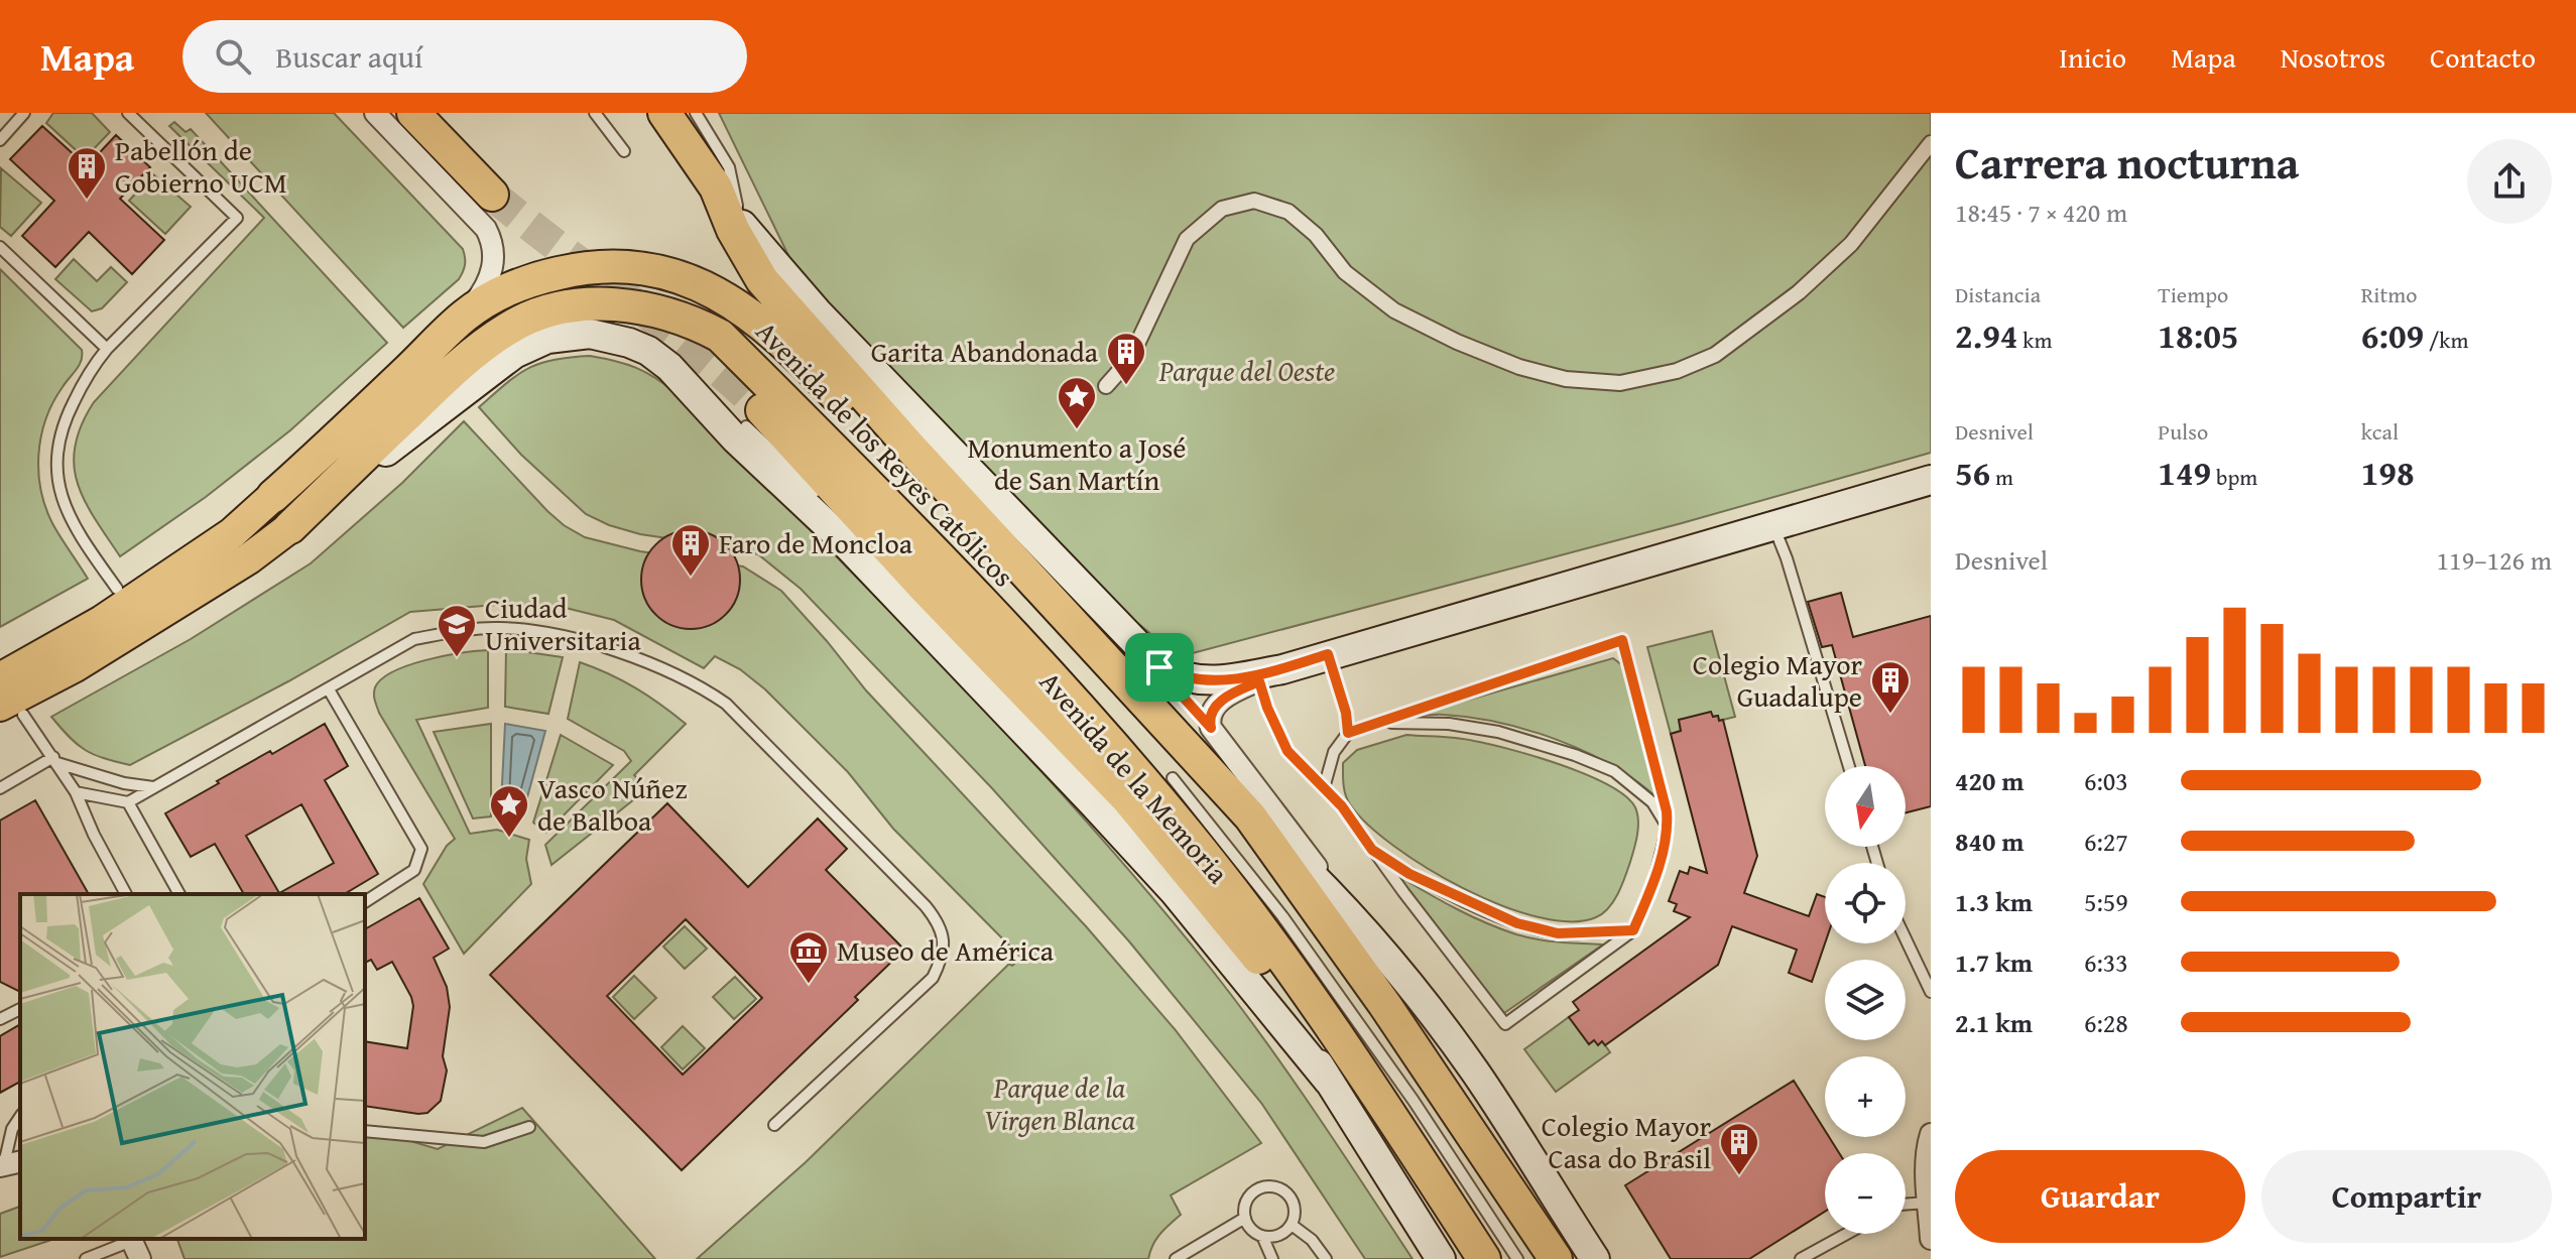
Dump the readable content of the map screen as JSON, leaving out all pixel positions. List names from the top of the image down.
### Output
{
  "streets": {
    "highway": ["Avenida de los Reyes Católicos", "Avenida de la Memoria"]
  },
  "crossings": [
    ["Avenida de los Reyes Católicos", "Avenida de la Memoria"]
  ],
  "parks": ["Parque del Oeste", "Parque de la Virgen Blanca"],
  "places": {
    "building": [
      "Pabellón de Gobierno UCM",
      "Garita Abandonada",
      "Faro de Moncloa",
      "Colegio Mayor Guadalupe",
      "Colegio Mayor Casa do Brasil"
    ],
    "place": ["Monumento a José de San Martín", "Vasco Núñez de Balboa"],
    "school or university": ["Ciudad Universitaria"],
    "museum": ["Museo de América"]
  },
  "north": "bottom",
  "page": {
    "header": "Mapa",
    "search": "Buscar aquí",
    "nav": [
      "Inicio",
      "Mapa",
      "Nosotros",
      "Contacto"
    ],
    "heading": ["Carrera nocturna", "18:45 · 7 × 420 m"],
    "stats": [
      ["Distancia", "2.94 km"],
      ["Tiempo", "18:05"],
      ["Ritmo", "6:09 /km"],
      ["Desnivel", "56 m"],
      ["Pulso", "149 bpm"],
      ["kcal", "198"]
    ],
    "chart": ["Desnivel", "119–126 m"],
    "list": [
      {
        "name": "420 m",
        "note": "6:03"
      },
      {
        "name": "840 m",
        "note": "6:27"
      },
      {
        "name": "1.3 km",
        "note": "5:59"
      },
      {
        "name": "1.7 km",
        "note": "6:33"
      },
      {
        "name": "2.1 km",
        "note": "6:28"
      }
    ],
    "map_buttons": ["+", "−"],
    "buttons": ["Guardar", "Compartir"]
  }
}
